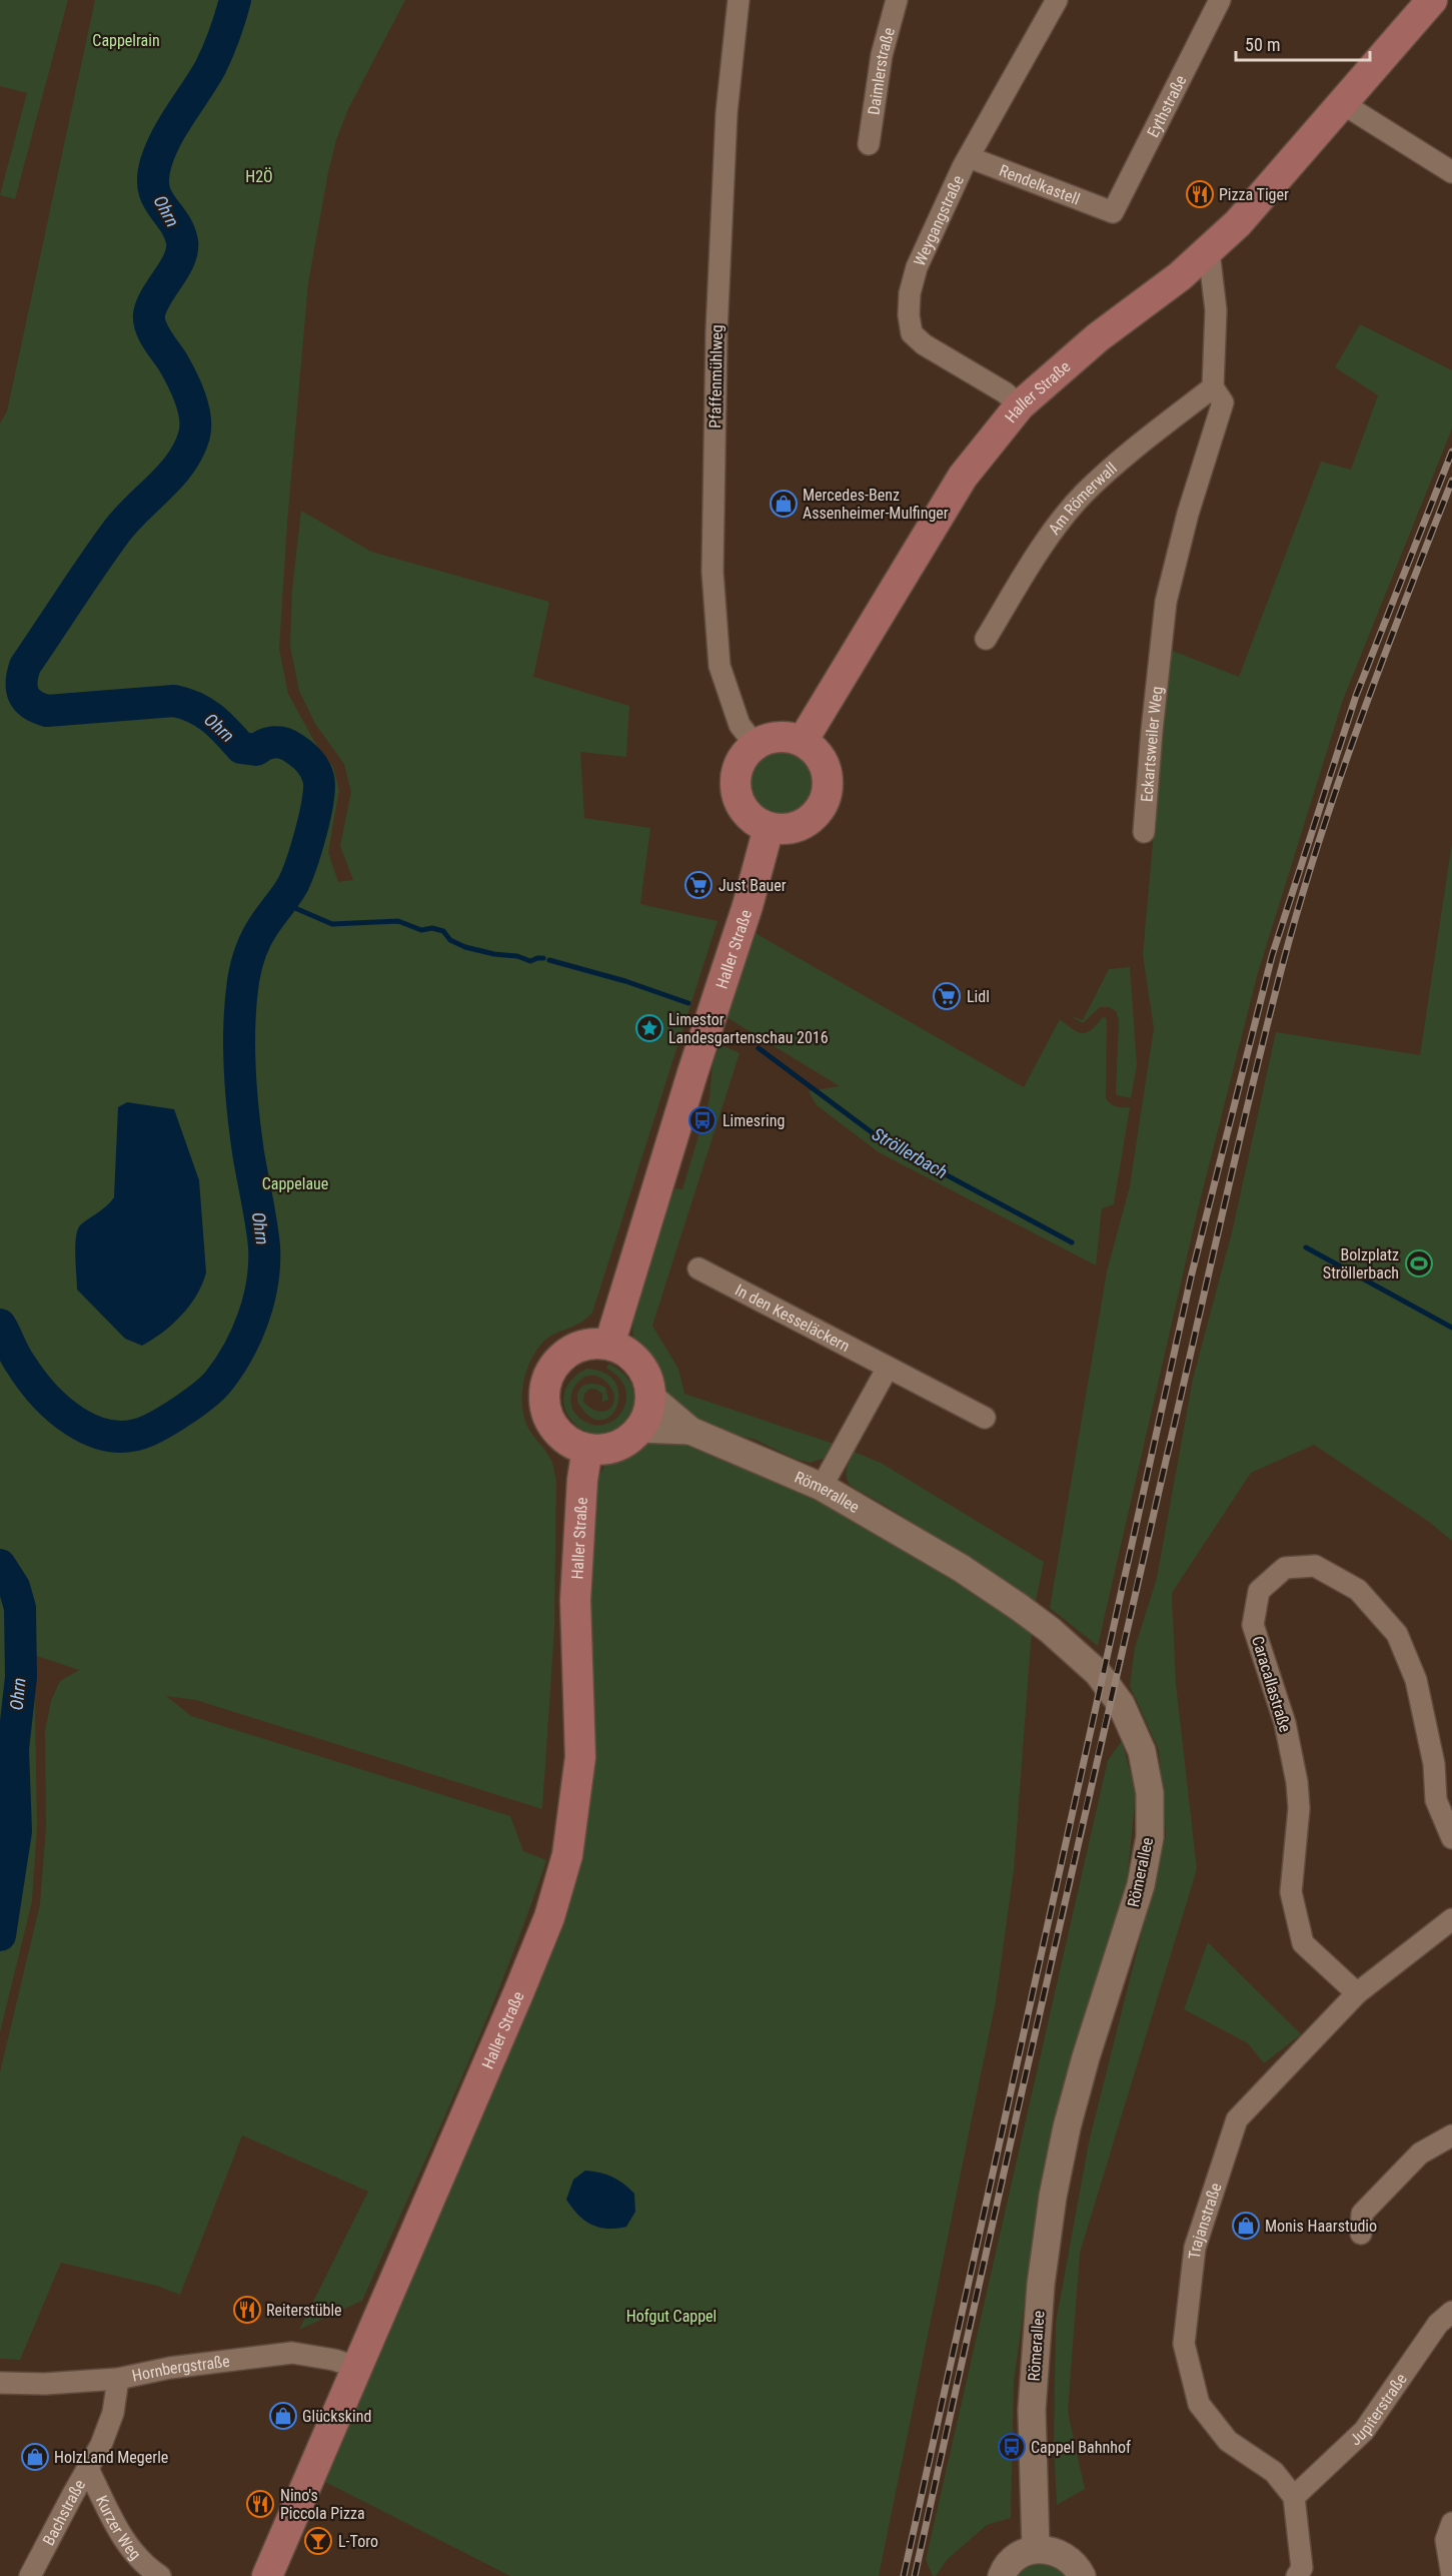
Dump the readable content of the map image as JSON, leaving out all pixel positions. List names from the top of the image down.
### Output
{
  "streets": {
    "main road": ["Haller Straße"],
    "street": [
      "Daimlerstraße",
      "Eythstraße",
      "Rendelkastell",
      "Weygangstraße",
      "Pfaffenmühlweg",
      "Am Römerwall",
      "Eckartsweiler Weg",
      "In den Kesseläckern",
      "Römerallee",
      "Caracallastraße",
      "Trajanstraße",
      "Hornbergstraße",
      "Jupiterstraße",
      "Bachstraße",
      "Kurzer Weg"
    ]
  },
  "crossings": [
    ["Eythstraße", "Rendelkastell"],
    ["Rendelkastell", "Weygangstraße"],
    ["Weygangstraße", "Haller Straße"],
    ["Pfaffenmühlweg", "Haller Straße"],
    ["Haller Straße", "Römerallee"],
    ["Haller Straße", "Hornbergstraße"],
    ["Am Römerwall", "Eckartsweiler Weg"],
    ["Caracallastraße", "Trajanstraße"],
    ["Trajanstraße", "Jupiterstraße"],
    ["Hornbergstraße", "Bachstraße"],
    ["Bachstraße", "Kurzer Weg"]
  ],
  "water": ["Ohrn", "Ströllerbach"],
  "parks": [
    "Cappelrain",
    "H2Ö",
    "Cappelaue",
    "Hofgut Cappel"
  ],
  "places": {
    "restaurant": ["Pizza Tiger", "Reiterstüble", "Nino's Piccola Pizza"],
    "shop": [
      "Mercedes-Benz Assenheimer-Mulfinger",
      "Monis Haarstudio",
      "Glückskind",
      "HolzLand Megerle"
    ],
    "supermarket": ["Just Bauer", "Lidl"],
    "place": ["Limestor Landesgartenschau 2016"],
    "bus stop": ["Limesring", "Cappel Bahnhof"],
    "sports": ["Bolzplatz Ströllerbach"],
    "bar": ["L-Toro"]
  },
  "scale_bar": "50 m"
}
